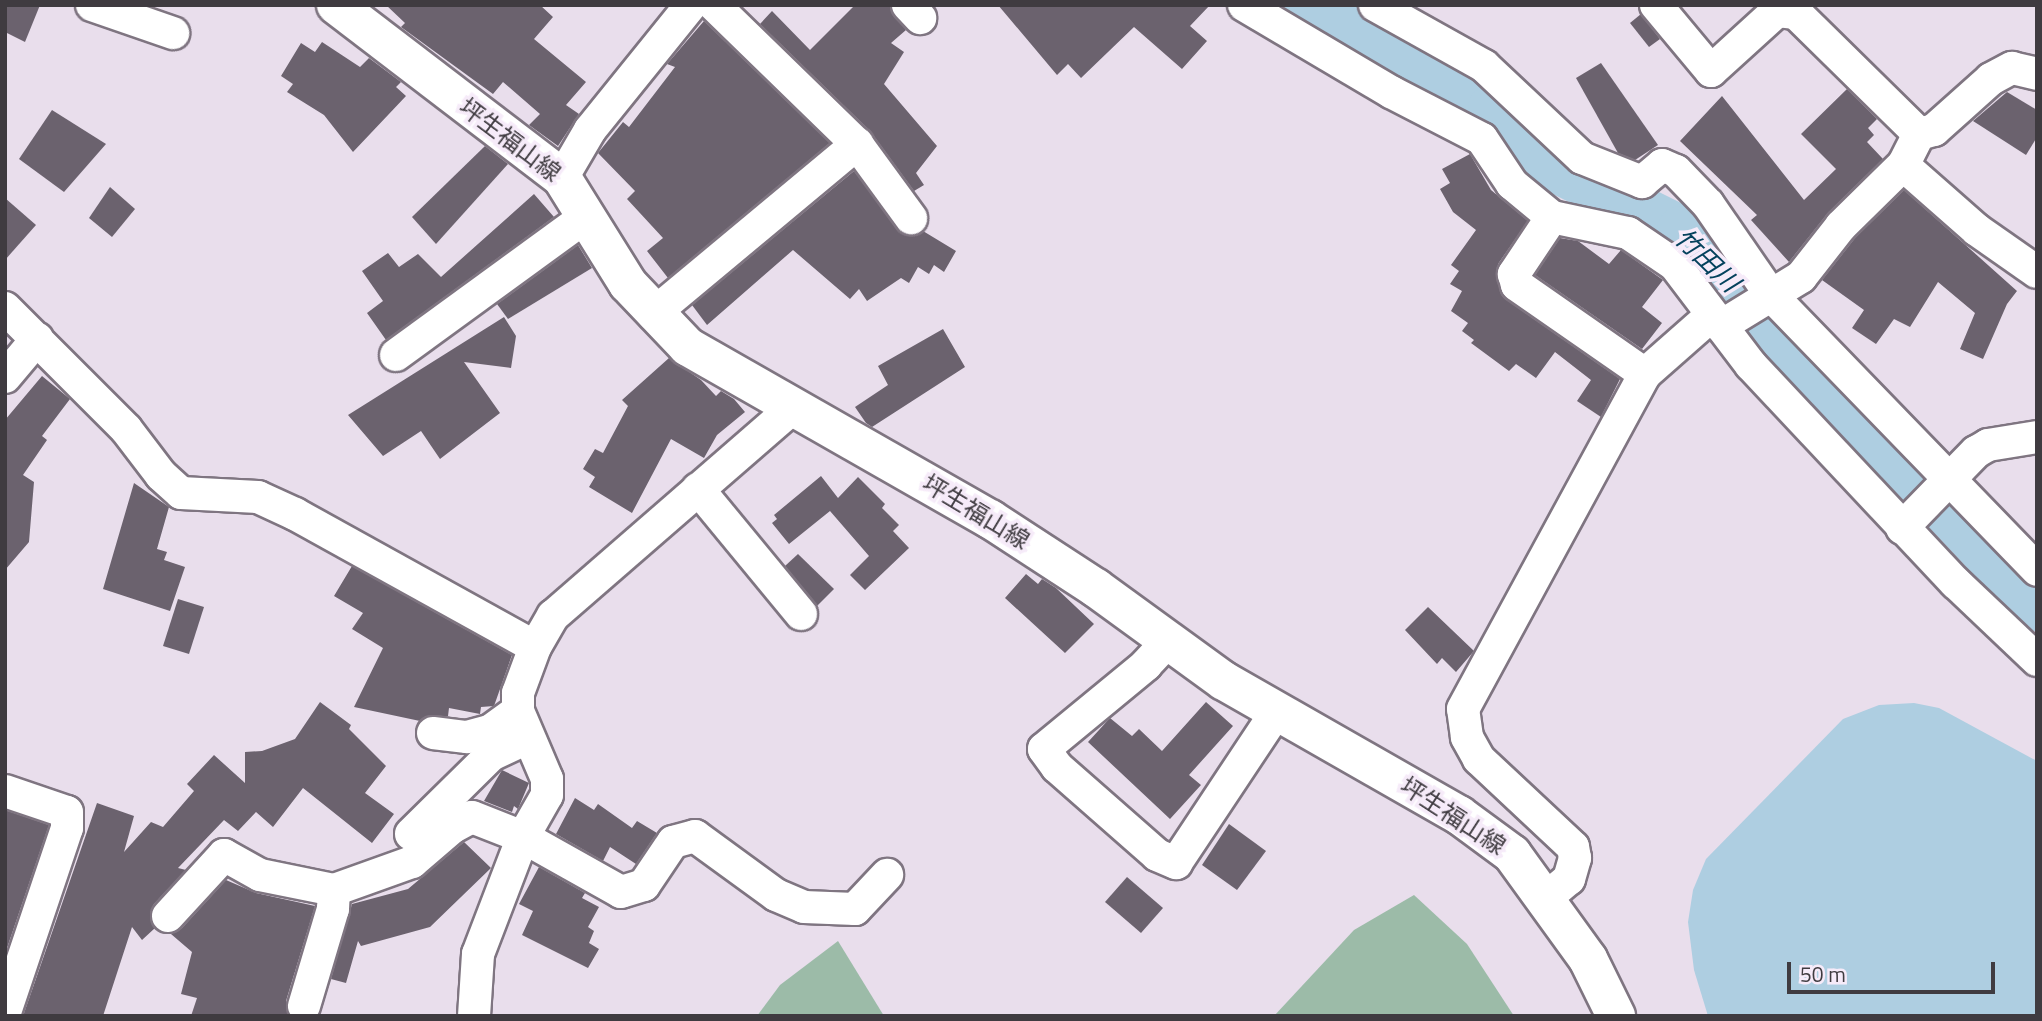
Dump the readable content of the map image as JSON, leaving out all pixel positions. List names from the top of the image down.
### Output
{
  "streets": {
    "main road": ["坪生福山線"]
  },
  "water": ["竹田川"],
  "scale_bar": "50 m"
}
